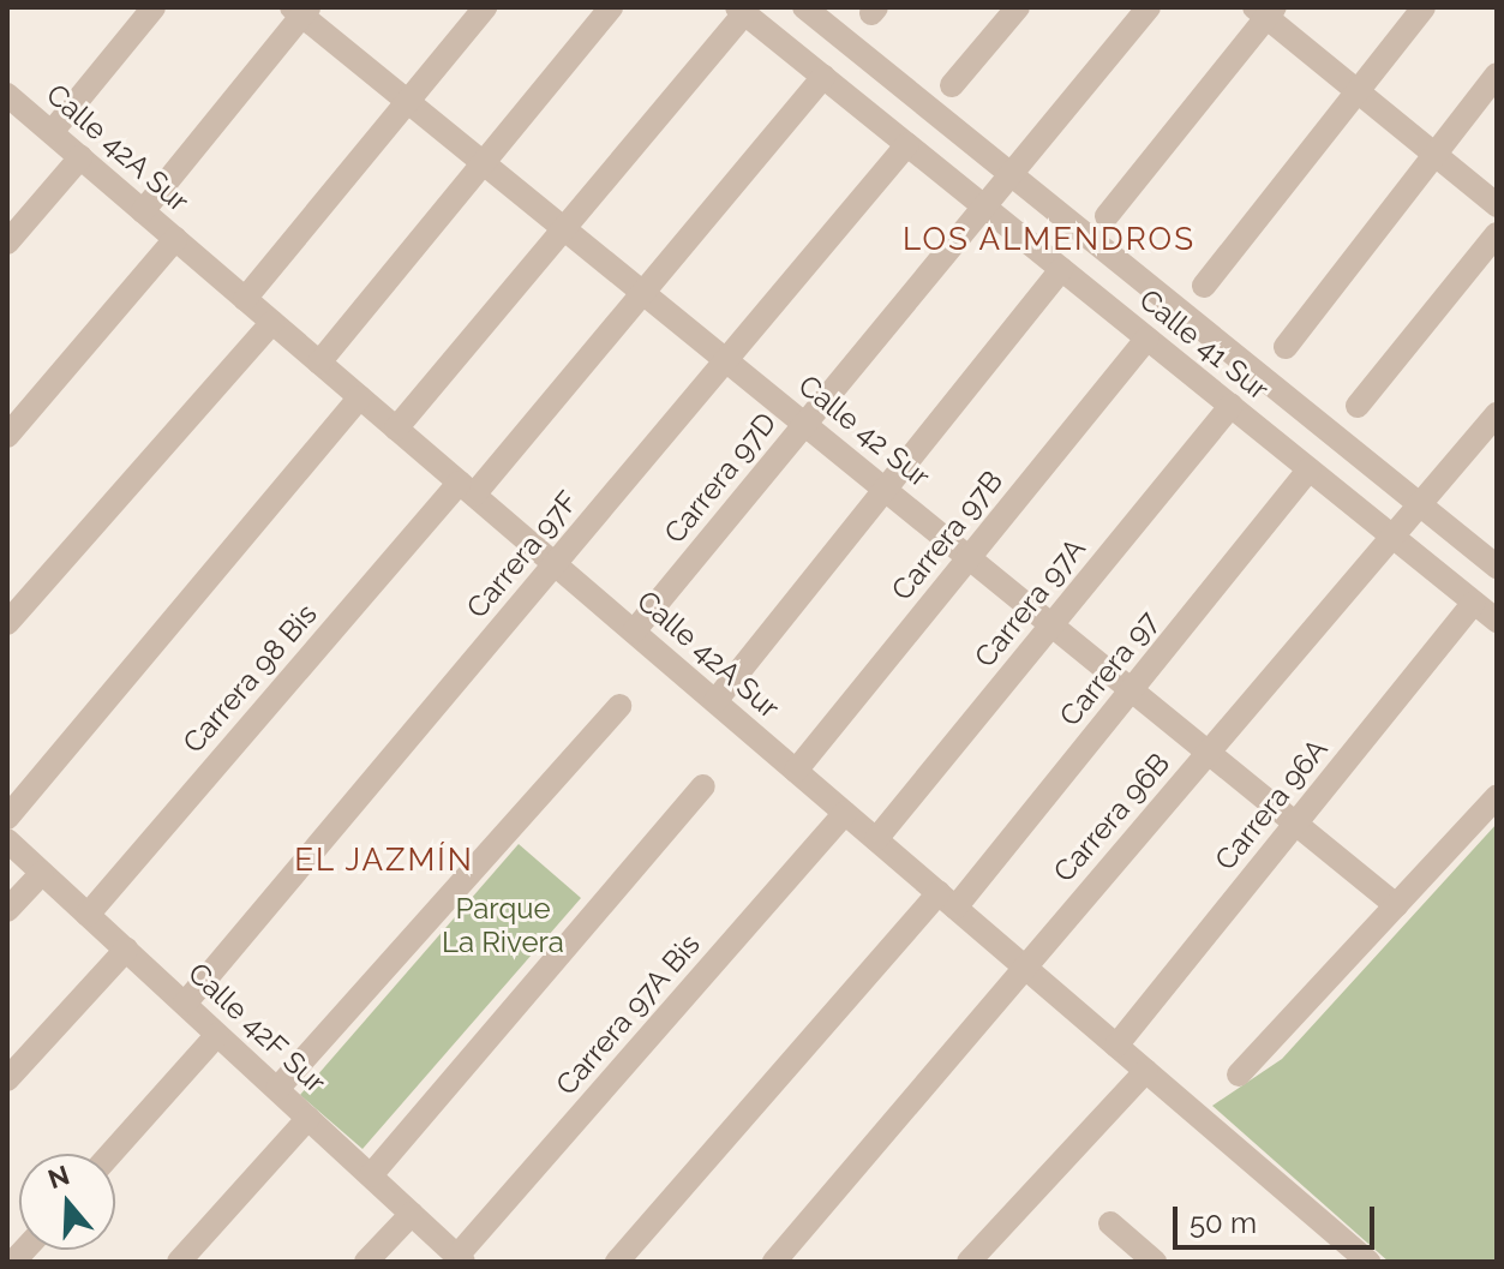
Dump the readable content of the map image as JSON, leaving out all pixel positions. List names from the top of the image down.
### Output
{
  "streets": {
    "street": [
      "Calle 42A Sur",
      "Calle 41 Sur",
      "Calle 42 Sur",
      "Carrera 97D",
      "Carrera 97B",
      "Carrera 97F",
      "Carrera 97A",
      "Carrera 97",
      "Carrera 98 Bis",
      "Carrera 96A",
      "Carrera 96B",
      "Carrera 97A Bis",
      "Calle 42F Sur"
    ]
  },
  "crossings": [
    ["Calle 42A Sur", "Carrera 97D"],
    ["Calle 42A Sur", "Carrera 97B"],
    ["Calle 42A Sur", "Carrera 97F"],
    ["Calle 42A Sur", "Carrera 97A"],
    ["Calle 42A Sur", "Carrera 97"],
    ["Calle 42A Sur", "Carrera 98 Bis"],
    ["Calle 42A Sur", "Carrera 96A"],
    ["Calle 42A Sur", "Carrera 96B"],
    ["Calle 42A Sur", "Carrera 97A Bis"],
    ["Calle 41 Sur", "Carrera 97D"],
    ["Calle 41 Sur", "Carrera 97B"],
    ["Calle 41 Sur", "Carrera 97F"],
    ["Calle 41 Sur", "Carrera 97A"],
    ["Calle 41 Sur", "Carrera 97"],
    ["Calle 41 Sur", "Carrera 98 Bis"],
    ["Calle 41 Sur", "Carrera 96A"],
    ["Calle 41 Sur", "Carrera 96B"],
    ["Calle 42 Sur", "Carrera 97D"],
    ["Calle 42 Sur", "Carrera 97B"],
    ["Calle 42 Sur", "Carrera 97F"],
    ["Calle 42 Sur", "Carrera 97A"],
    ["Calle 42 Sur", "Carrera 97"],
    ["Calle 42 Sur", "Carrera 98 Bis"],
    ["Calle 42 Sur", "Carrera 96A"],
    ["Calle 42 Sur", "Carrera 96B"],
    ["Carrera 97F", "Calle 42F Sur"],
    ["Carrera 98 Bis", "Calle 42F Sur"],
    ["Carrera 97A Bis", "Calle 42F Sur"]
  ],
  "districts": ["LOS ALMENDROS", "EL JAZMÍN"],
  "parks": ["Parque La Rivera"],
  "scale_bar": "50 m",
  "north": "top"
}
